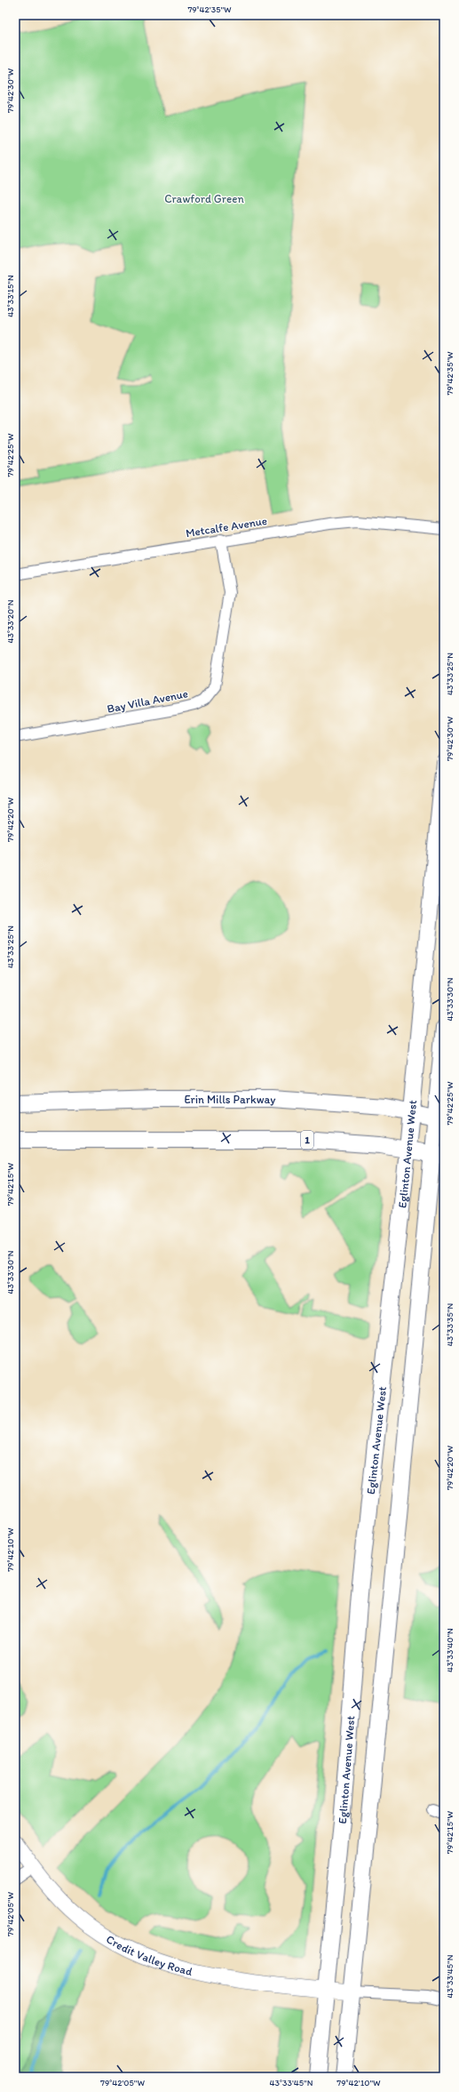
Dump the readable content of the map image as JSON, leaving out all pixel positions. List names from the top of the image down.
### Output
{
  "streets": {
    "main road": ["Erin Mills Parkway", "1", "Eglinton Avenue West"],
    "street": ["Metcalfe Avenue", "Bay Villa Avenue", "Credit Valley Road"]
  },
  "crossings": [
    ["Metcalfe Avenue", "Bay Villa Avenue"],
    ["Erin Mills Parkway", "Eglinton Avenue West"],
    ["1", "Eglinton Avenue West"],
    ["Eglinton Avenue West", "Credit Valley Road"]
  ],
  "parks": ["Crawford Green"],
  "coordinates": [
    "79°42'35\"W",
    "79°42'30\"W",
    "43°33'15\"N",
    "79°42'25\"W",
    "43°33'20\"N",
    "43°33'25\"N",
    "79°42'20\"W",
    "43°33'30\"N",
    "79°42'15\"W",
    "43°33'35\"N",
    "79°42'10\"W",
    "43°33'40\"N",
    "79°42'05\"W",
    "43°33'45\"N"
  ]
}
